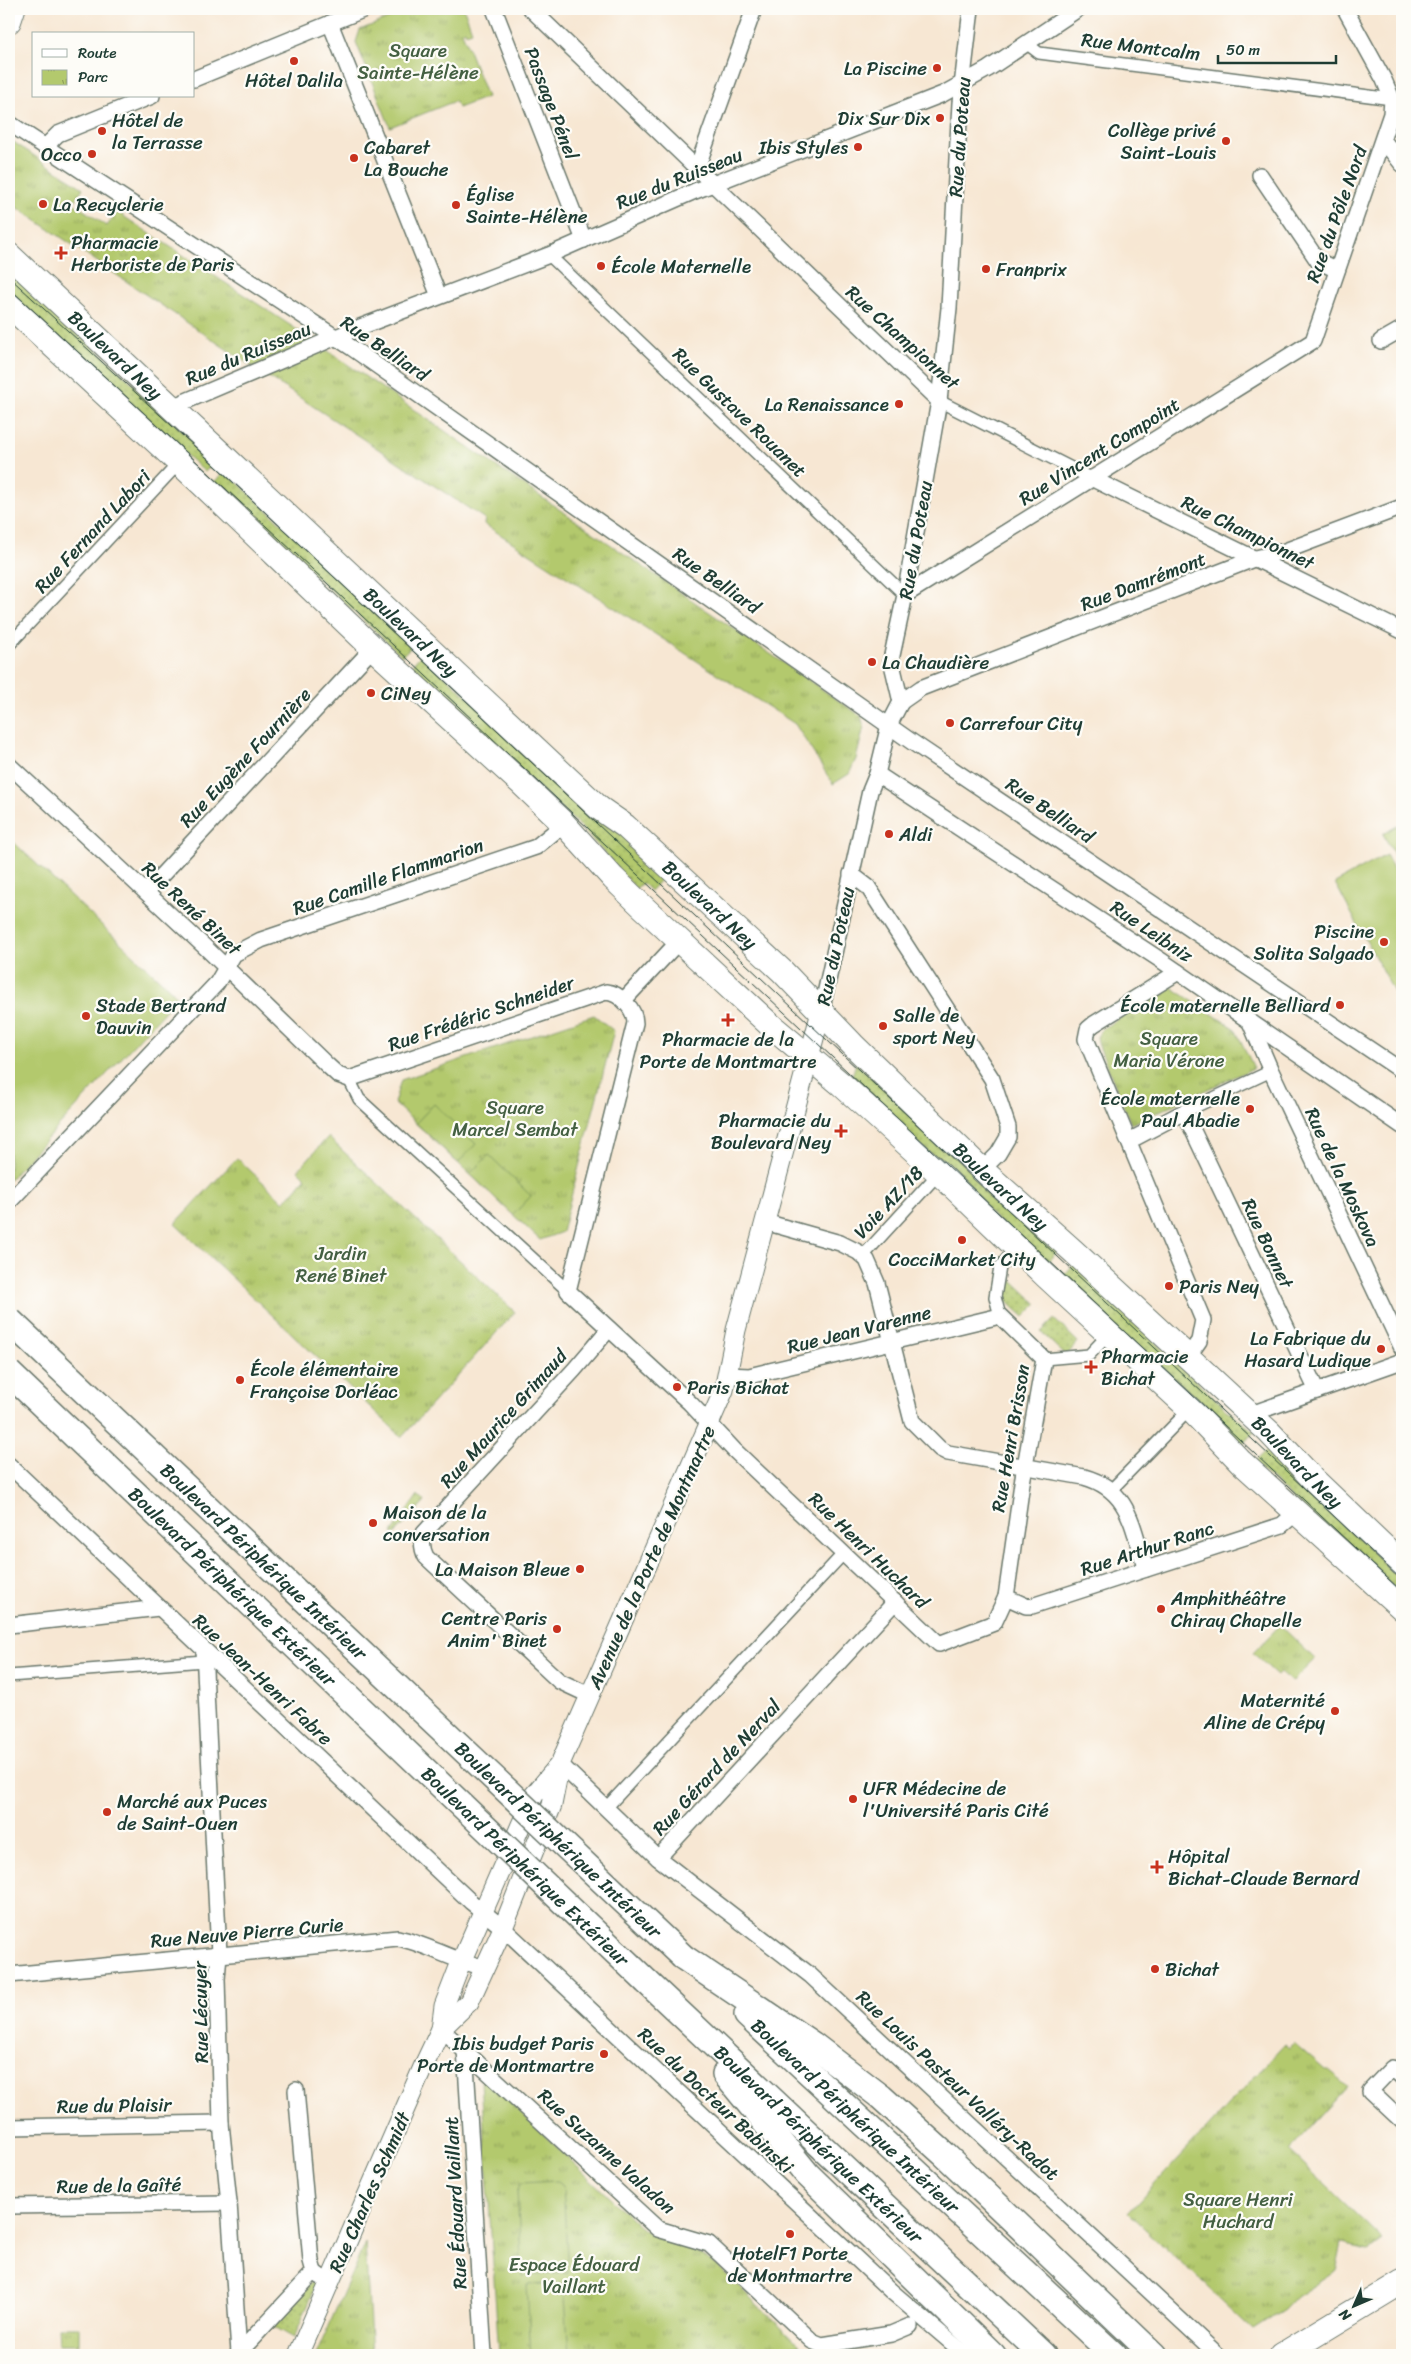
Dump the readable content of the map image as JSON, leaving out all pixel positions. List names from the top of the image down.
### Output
{
  "streets": {
    "highway": ["Boulevard Périphérique Intérieur", "Boulevard Périphérique Extérieur"],
    "main road": ["Boulevard Ney"],
    "street": [
      "Rue Montcalm",
      "Passage Pénel",
      "Rue du Poteau",
      "Rue du Ruisseau",
      "Rue du Pôle Nord",
      "Rue Championnet",
      "Rue Belliard",
      "Rue Gustave Rouanet",
      "Rue Vincent Compoint",
      "Rue Fernand Labori",
      "Rue Damrémont",
      "Rue Eugène Fournière",
      "Rue Camille Flammarion",
      "Rue René Binet",
      "Rue Leibniz",
      "Rue Frédéric Schneider",
      "Rue de la Moskova",
      "Voie AZ/18",
      "Rue Bonnet",
      "Rue Jean Varenne",
      "Rue Maurice Grimaud",
      "Rue Henri Brisson",
      "Rue Arthur Ranc",
      "Rue Henri Huchard",
      "Avenue de la Porte de Montmartre",
      "Rue Jean-Henri Fabre",
      "Rue Gérard de Nerval",
      "Rue Neuve Pierre Curie",
      "Rue Lécuyer",
      "Rue Louis Pasteur Valléry-Radot",
      "Rue du Docteur Babinski",
      "Rue du Plaisir",
      "Rue Suzanne Valadon",
      "Rue de la Gaîté",
      "Rue Charles Schmidt",
      "Rue Édouard Vaillant"
    ]
  },
  "crossings": [
    ["Rue Montcalm", "Rue du Ruisseau"],
    ["Rue Montcalm", "Rue du Pôle Nord"],
    ["Passage Pénel", "Rue du Ruisseau"],
    ["Rue du Poteau", "Rue du Ruisseau"],
    ["Rue du Poteau", "Rue Championnet"],
    ["Rue du Poteau", "Rue Belliard"],
    ["Rue du Poteau", "Boulevard Ney"],
    ["Rue du Poteau", "Rue Gustave Rouanet"],
    ["Rue du Poteau", "Rue Vincent Compoint"],
    ["Rue du Poteau", "Rue Damrémont"],
    ["Rue du Poteau", "Rue Leibniz"],
    ["Rue du Poteau", "Avenue de la Porte de Montmartre"],
    ["Rue du Ruisseau", "Rue Championnet"],
    ["Rue du Ruisseau", "Rue Belliard"],
    ["Rue du Ruisseau", "Boulevard Ney"],
    ["Rue du Ruisseau", "Rue Gustave Rouanet"],
    ["Rue du Pôle Nord", "Rue Vincent Compoint"],
    ["Rue Championnet", "Rue Vincent Compoint"],
    ["Rue Championnet", "Rue Damrémont"],
    ["Boulevard Ney", "Rue Fernand Labori"],
    ["Boulevard Ney", "Rue Eugène Fournière"],
    ["Boulevard Ney", "Rue Camille Flammarion"],
    ["Boulevard Ney", "Voie AZ/18"],
    ["Boulevard Ney", "Rue Henri Brisson"],
    ["Boulevard Ney", "Rue Arthur Ranc"],
    ["Boulevard Ney", "Avenue de la Porte de Montmartre"],
    ["Rue Gustave Rouanet", "Rue Vincent Compoint"],
    ["Rue Eugène Fournière", "Rue René Binet"],
    ["Rue Camille Flammarion", "Rue René Binet"],
    ["Rue René Binet", "Rue Frédéric Schneider"],
    ["Rue Leibniz", "Rue de la Moskova"],
    ["Rue Jean Varenne", "Avenue de la Porte de Montmartre"],
    ["Rue Maurice Grimaud", "Avenue de la Porte de Montmartre"],
    ["Rue Henri Brisson", "Rue Arthur Ranc"],
    ["Rue Henri Brisson", "Rue Henri Huchard"],
    ["Rue Arthur Ranc", "Rue Henri Huchard"],
    ["Rue Henri Huchard", "Avenue de la Porte de Montmartre"],
    ["Rue Henri Huchard", "Rue Gérard de Nerval"],
    ["Avenue de la Porte de Montmartre", "Rue Jean-Henri Fabre"],
    ["Avenue de la Porte de Montmartre", "Rue Gérard de Nerval"],
    ["Avenue de la Porte de Montmartre", "Rue du Docteur Babinski"],
    ["Avenue de la Porte de Montmartre", "Rue Charles Schmidt"],
    ["Rue Jean-Henri Fabre", "Rue Lécuyer"],
    ["Rue Jean-Henri Fabre", "Rue du Docteur Babinski"],
    ["Rue Jean-Henri Fabre", "Rue Charles Schmidt"],
    ["Rue Gérard de Nerval", "Rue Louis Pasteur Valléry-Radot"],
    ["Rue Neuve Pierre Curie", "Rue Lécuyer"],
    ["Rue Neuve Pierre Curie", "Rue Charles Schmidt"],
    ["Rue Lécuyer", "Rue du Plaisir"],
    ["Rue Lécuyer", "Rue de la Gaîté"],
    ["Rue du Docteur Babinski", "Rue Charles Schmidt"],
    ["Rue Suzanne Valadon", "Rue Charles Schmidt"],
    ["Rue Suzanne Valadon", "Rue Édouard Vaillant"]
  ],
  "parks": [
    "Square Sainte-Hélène",
    "Square Maria Vérone",
    "Square Marcel Sembat",
    "Jardin René Binet",
    "Square Henri Huchard",
    "Espace Édouard Vaillant"
  ],
  "places": {
    "other": [
      "Hôtel Dalila",
      "La Piscine",
      "Dix Sur Dix",
      "Hôtel de la Terrasse",
      "Collège privé Saint-Louis",
      "Ibis Styles",
      "Occo",
      "Cabaret La Bouche",
      "La Recyclerie",
      "Église Sainte-Hélène",
      "École Maternelle",
      "Franprix",
      "La Renaissance",
      "La Chaudière",
      "CiNey",
      "Carrefour City",
      "Aldi",
      "Piscine Solita Salgado",
      "École maternelle Belliard",
      "Stade Bertrand Dauvin",
      "Salle de sport Ney",
      "École maternelle Paul Abadie",
      "CocciMarket City",
      "Paris Ney",
      "La Fabrique du Hasard Ludique",
      "École élémentaire Françoise Dorléac",
      "Paris Bichat",
      "Maison de la conversation",
      "La Maison Bleue",
      "Amphithéâtre Chiray Chapelle",
      "Centre Paris Anim' Binet",
      "Maternité Aline de Crépy",
      "UFR Médecine de l'Université Paris Cité",
      "Marché aux Puces de Saint-Ouen",
      "Bichat",
      "Ibis budget Paris Porte de Montmartre",
      "HotelF1 Porte de Montmartre"
    ],
    "health": [
      "Pharmacie Herboriste de Paris",
      "Pharmacie de la Porte de Montmartre",
      "Pharmacie du Boulevard Ney",
      "Pharmacie Bichat",
      "Hôpital Bichat-Claude Bernard"
    ]
  },
  "legend": ["Route", "Parc"],
  "scale_bar": "50 m",
  "north": "bottom left"
}
